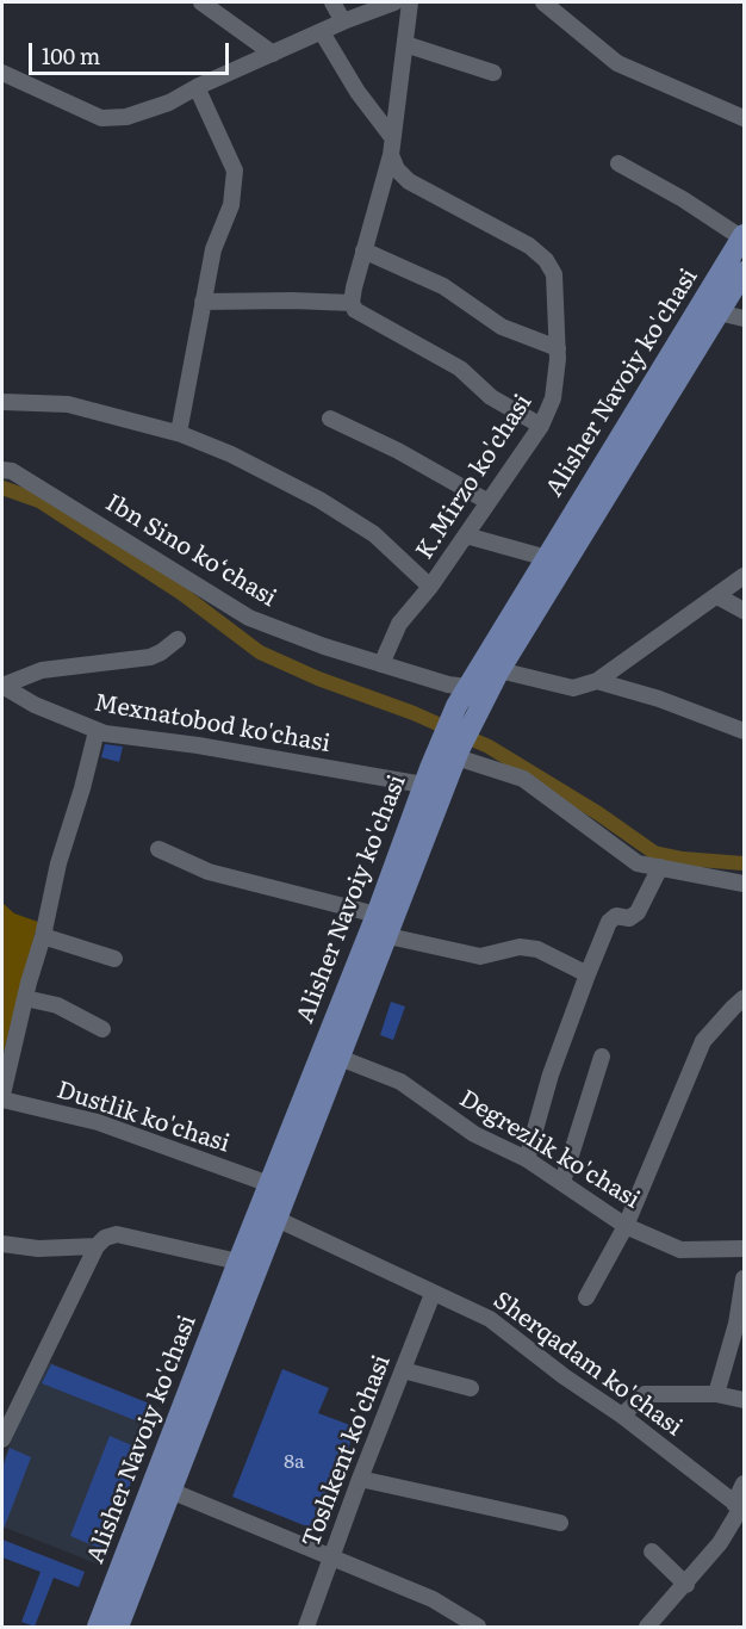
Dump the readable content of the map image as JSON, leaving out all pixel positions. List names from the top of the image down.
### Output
{
  "streets": {
    "main road": ["Alisher Navoiy ko'chasi"],
    "street": [
      "K.Mirzo ko'chasi",
      "Ibn Sino ko‘chasi",
      "Mexnatobod ko'chasi",
      "Dustlik ko'chasi",
      "Degrezlik ko'chasi",
      "Sherqadam ko'chasi",
      "Toshkent ko'chasi"
    ]
  },
  "crossings": [
    ["Alisher Navoiy ko'chasi", "Ibn Sino ko‘chasi"],
    ["Alisher Navoiy ko'chasi", "Mexnatobod ko'chasi"],
    ["Alisher Navoiy ko'chasi", "Dustlik ko'chasi"],
    ["Alisher Navoiy ko'chasi", "Degrezlik ko'chasi"],
    ["Alisher Navoiy ko'chasi", "Sherqadam ko'chasi"],
    ["K.Mirzo ko'chasi", "Ibn Sino ko‘chasi"],
    ["Sherqadam ko'chasi", "Toshkent ko'chasi"]
  ],
  "house_numbers": ["8a"],
  "scale_bar": "100 m"
}
